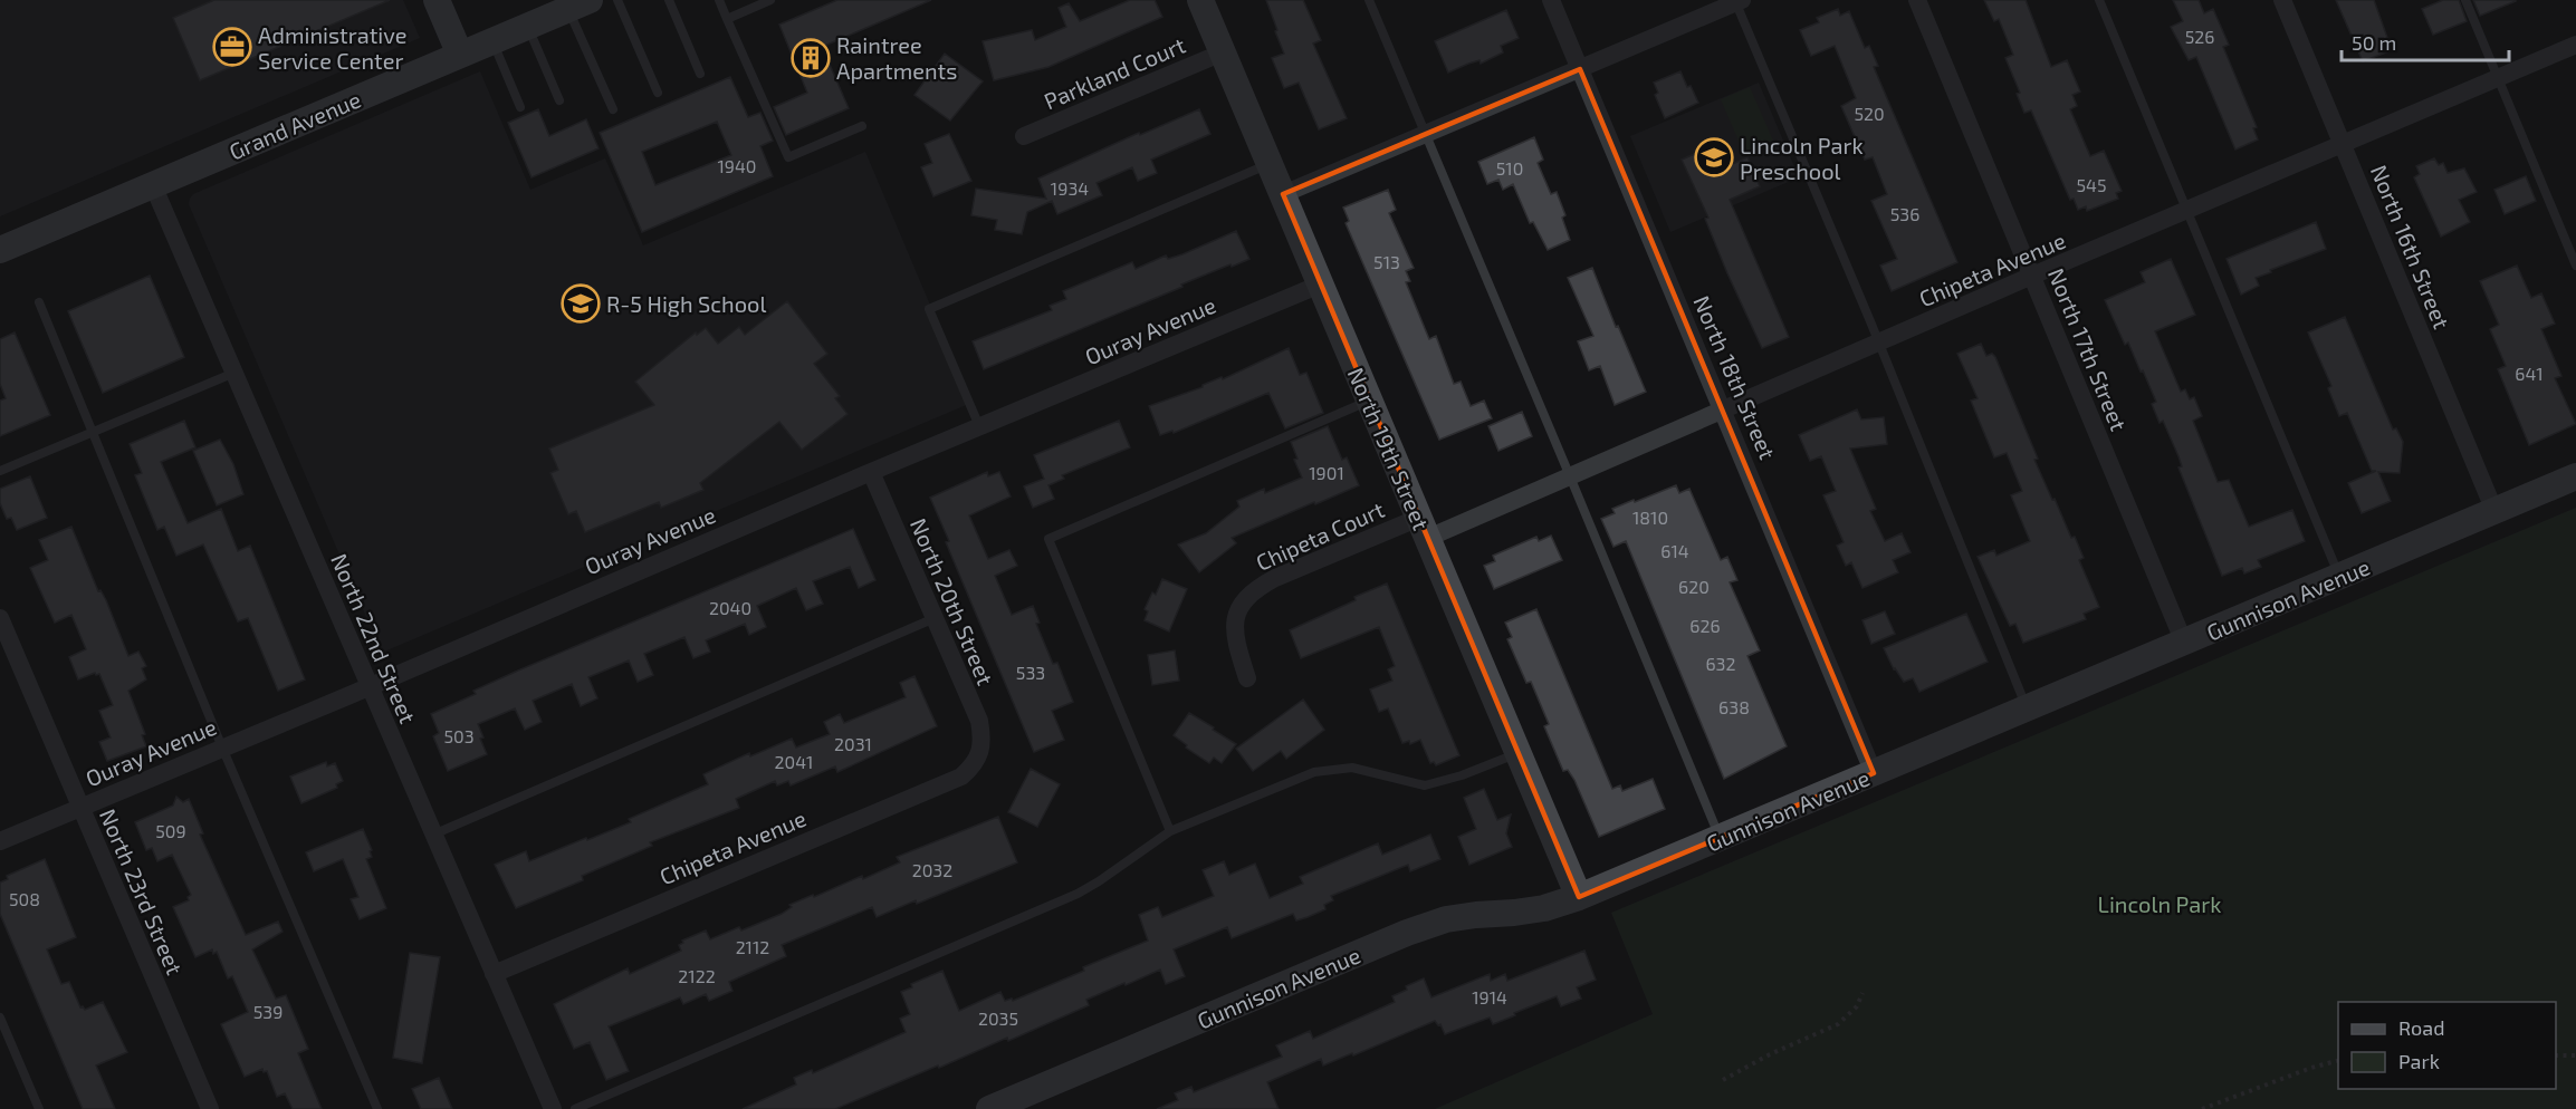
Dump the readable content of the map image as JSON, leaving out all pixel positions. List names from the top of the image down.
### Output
{
  "streets": {
    "street": [
      "Parkland Court",
      "Grand Avenue",
      "North 16th Street",
      "Chipeta Avenue",
      "Ouray Avenue",
      "North 17th Street",
      "North 18th Street",
      "North 19th Street",
      "Chipeta Court",
      "Gunnison Avenue",
      "North 20th Street",
      "North 22nd Street",
      "North 23rd Street"
    ]
  },
  "crossings": [
    ["Parkland Court", "North 19th Street"],
    ["Grand Avenue", "North 22nd Street"],
    ["North 16th Street", "Chipeta Avenue"],
    ["North 16th Street", "Gunnison Avenue"],
    ["Chipeta Avenue", "North 17th Street"],
    ["Chipeta Avenue", "North 18th Street"],
    ["Chipeta Avenue", "North 19th Street"],
    ["Chipeta Avenue", "Chipeta Court"],
    ["Chipeta Avenue", "North 20th Street"],
    ["Chipeta Avenue", "North 22nd Street"],
    ["Ouray Avenue", "North 19th Street"],
    ["Ouray Avenue", "North 20th Street"],
    ["Ouray Avenue", "North 22nd Street"],
    ["Ouray Avenue", "North 23rd Street"],
    ["North 17th Street", "Gunnison Avenue"],
    ["North 18th Street", "Gunnison Avenue"],
    ["North 19th Street", "Chipeta Court"],
    ["North 19th Street", "Gunnison Avenue"]
  ],
  "parks": ["Lincoln Park"],
  "places": {
    "office": ["Administrative Service Center"],
    "building": ["Raintree Apartments"],
    "school or university": ["Lincoln Park Preschool", "R-5 High School"]
  },
  "house_numbers": [
    "526",
    "520",
    "1940",
    "510",
    "545",
    "1934",
    "536",
    "513",
    "641",
    "1901",
    "1810",
    "614",
    "620",
    "2040",
    "626",
    "632",
    "533",
    "638",
    "503",
    "2031",
    "2041",
    "509",
    "2032",
    "508",
    "2112",
    "2122",
    "1914",
    "539",
    "2035"
  ],
  "legend": ["Road", "Park"],
  "scale_bar": "50 m"
}
